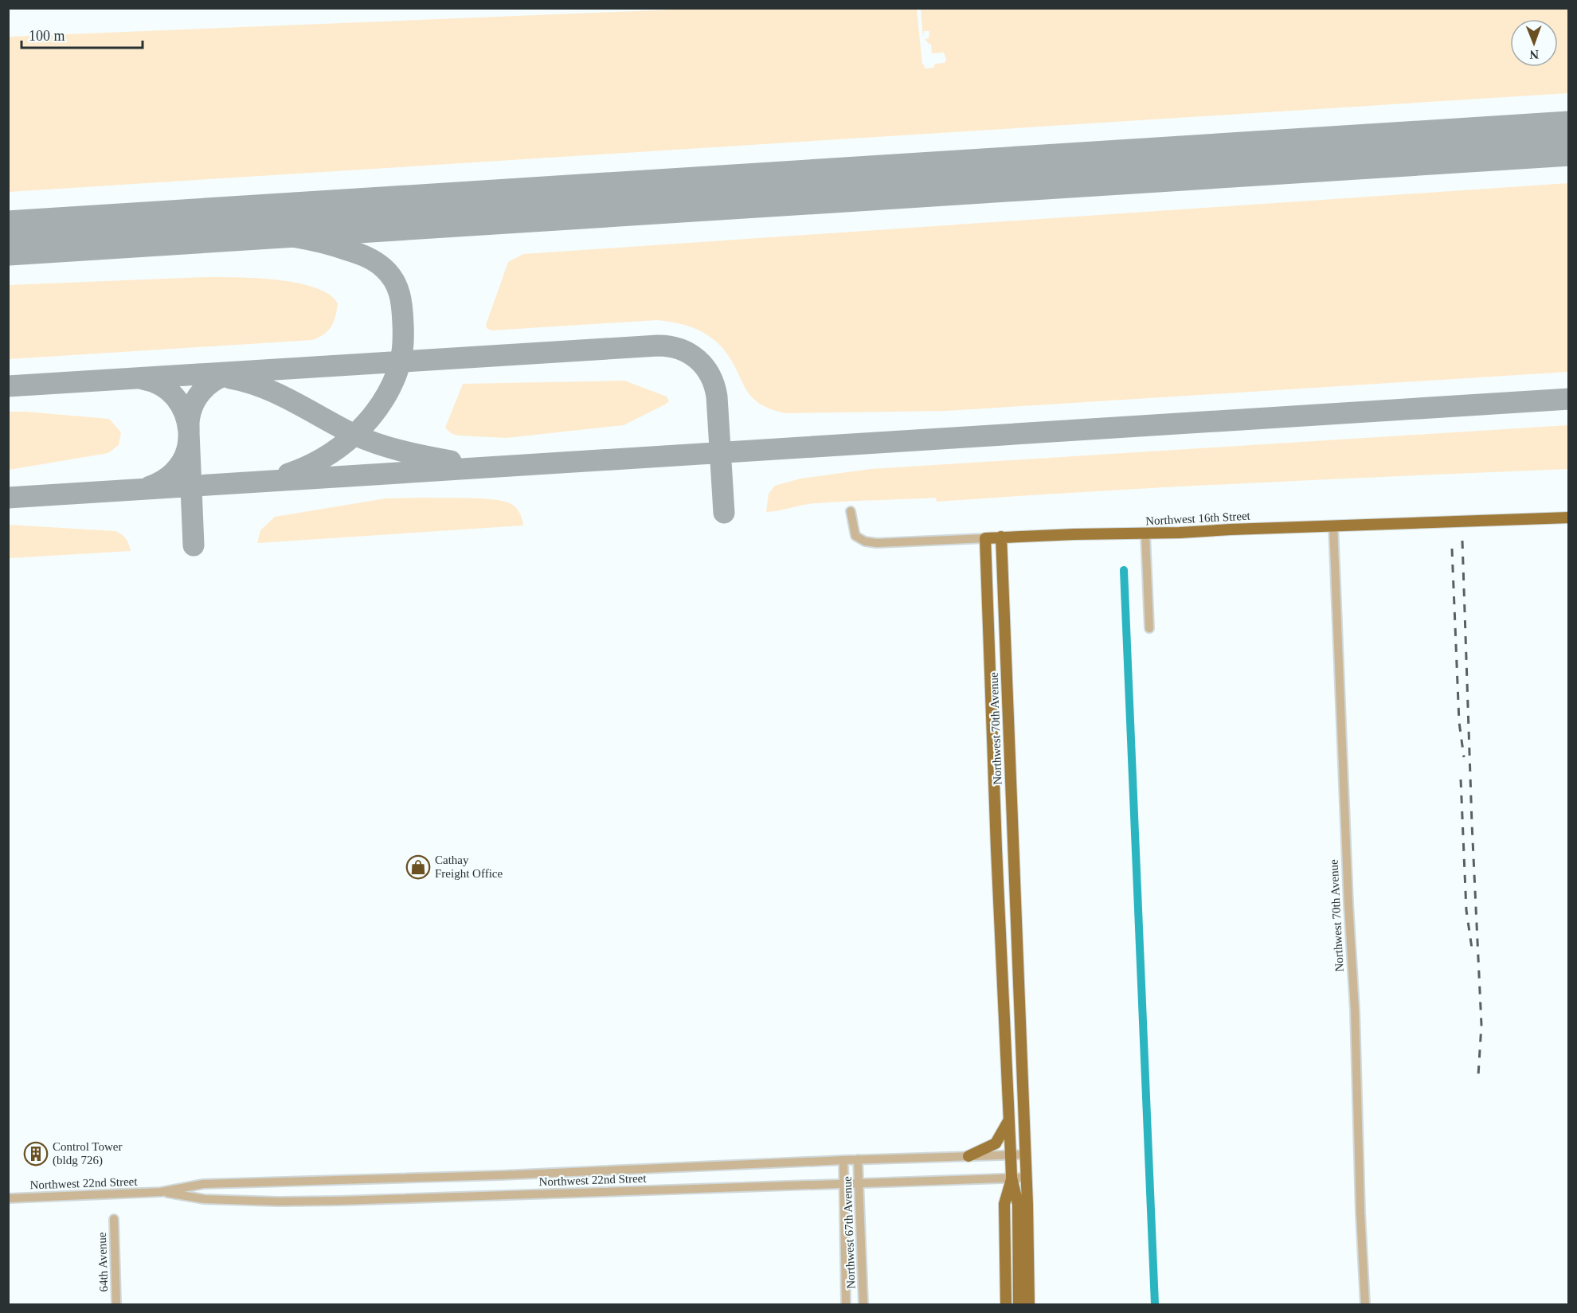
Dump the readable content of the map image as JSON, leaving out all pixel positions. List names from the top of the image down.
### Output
{
  "streets": {
    "main road": ["Northwest 16th Street", "Northwest 70th Avenue"],
    "street": ["Northwest 22nd Street", "Northwest 67th Avenue", "64th Avenue"]
  },
  "crossings": [
    ["Northwest 16th Street", "Northwest 70th Avenue"],
    ["Northwest 70th Avenue", "Northwest 22nd Street"],
    ["Northwest 22nd Street", "Northwest 67th Avenue"]
  ],
  "places": {
    "shop": ["Cathay Freight Office"],
    "building": ["Control Tower (bldg 726)"]
  },
  "scale_bar": "100 m",
  "north": "bottom"
}
